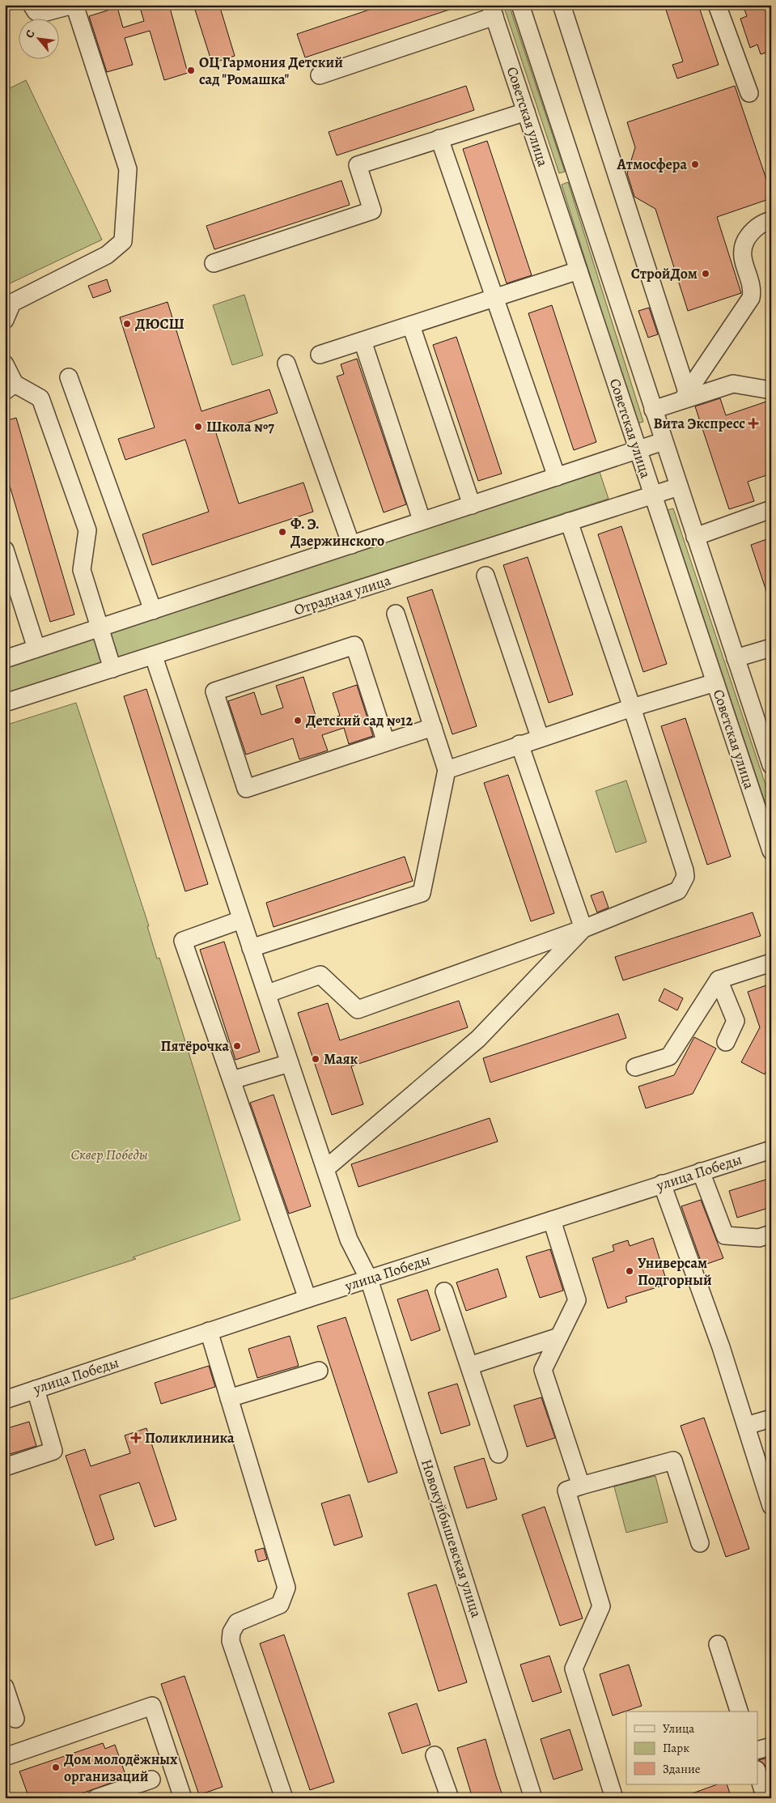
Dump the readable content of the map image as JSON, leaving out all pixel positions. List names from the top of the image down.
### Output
{
  "streets": {
    "street": [
      "Советская улица",
      "Отрадная улица",
      "улица Победы",
      "Новокуйбышевская улица"
    ]
  },
  "crossings": [
    ["Советская улица", "Отрадная улица"],
    ["Отрадная улица", "Новокуйбышевская улица"],
    ["улица Победы", "Новокуйбышевская улица"]
  ],
  "parks": ["Сквер Победы"],
  "places": {
    "other": [
      "ОЦ Гармония Детский сад \"Ромашка\"",
      "Атмосфера",
      "СтройДом",
      "ДЮСШ",
      "Школа №7",
      "Ф. Э. Дзержинского",
      "Детский сад №12",
      "Пятёрочка",
      "Маяк",
      "Универсам Подгорный",
      "Дом молодёжных организаций"
    ],
    "health": ["Вита Экспресс", "Поликлиника"]
  },
  "legend": ["Улица", "Парк", "Здание"],
  "north": "top left"
}
